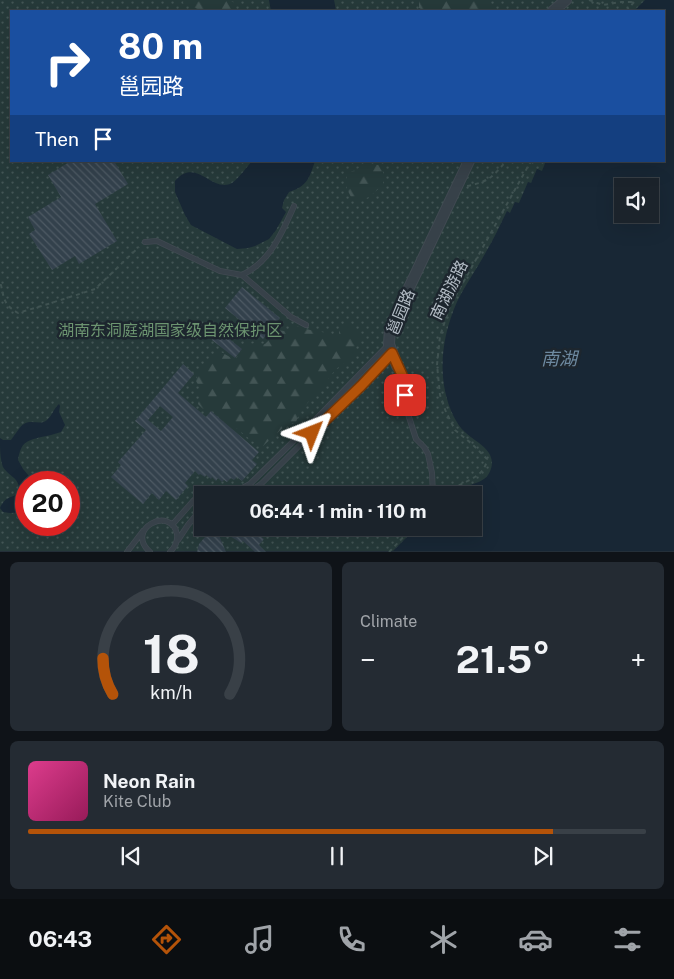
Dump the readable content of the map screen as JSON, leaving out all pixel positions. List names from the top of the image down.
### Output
{
  "streets": {
    "street": ["邕园路"],
    "path": ["南湖游路"]
  },
  "water": ["南湖"],
  "parks": ["湖南东洞庭湖国家级自然保护区"],
  "page": {
    "turn": ["80 m", "邕园路"],
    "then": "Then",
    "limit": "20",
    "trip": "06:44 · 1 min · 110 m",
    "tile": "Climate",
    "heat": ["−", "21.5°", "+"],
    "song": ["Neon Rain", "Kite Club"],
    "tabs": "06:43",
    "gauge": ["18", "km/h"]
  }
}
